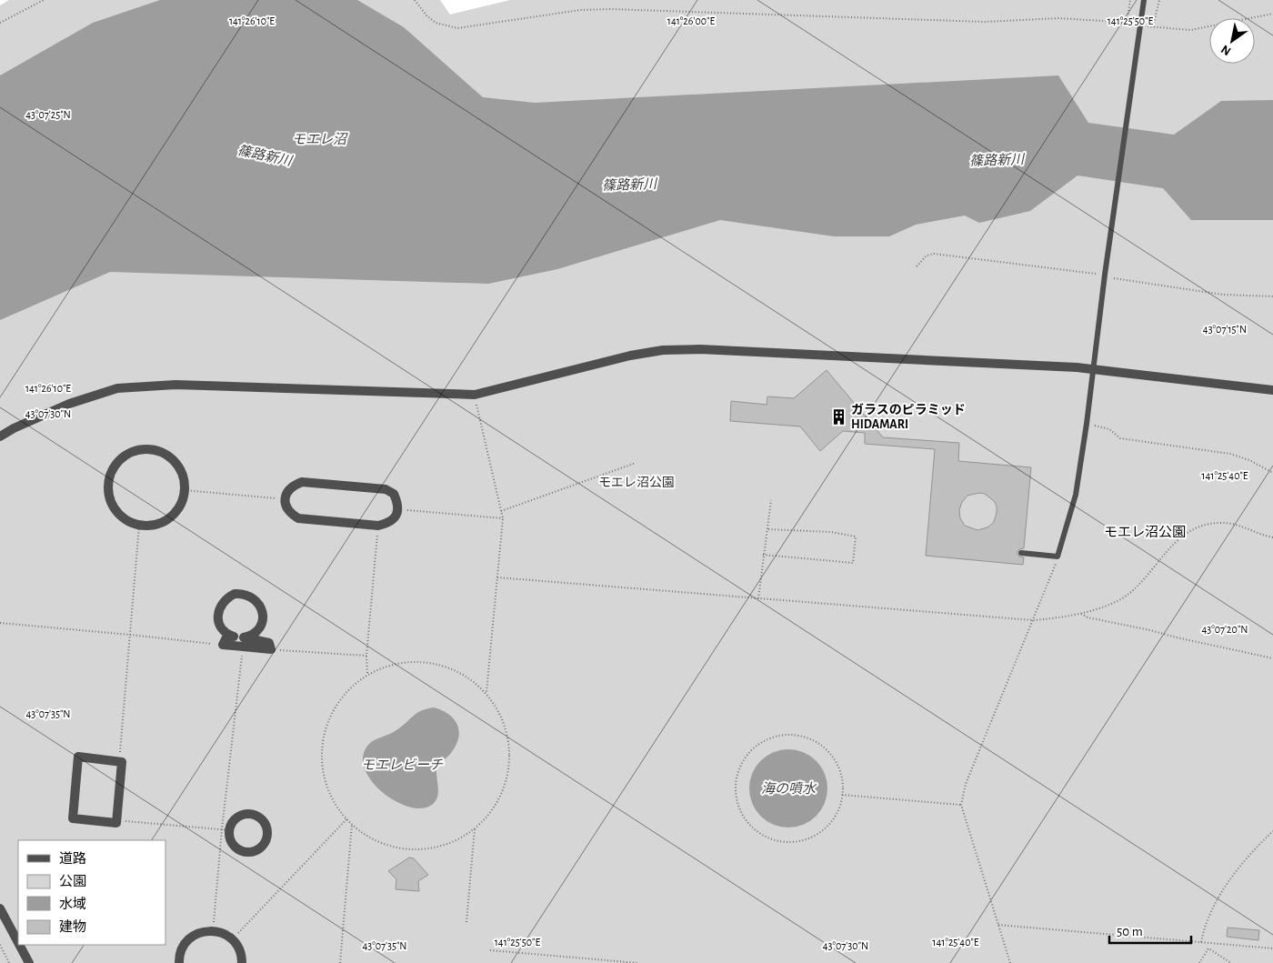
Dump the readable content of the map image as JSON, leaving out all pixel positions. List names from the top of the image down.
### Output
{
  "districts": ["モエレ沼公園"],
  "water": [
    "モエレ沼",
    "篠路新川",
    "モエレビーチ",
    "海の噴水"
  ],
  "parks": ["モエレ沼公園"],
  "places": {
    "building": ["ガラスのピラミッド HIDAMARI"]
  },
  "legend": [
    "道路",
    "公園",
    "水域",
    "建物"
  ],
  "scale_bar": "50 m",
  "north": "bottom left",
  "coordinates": [
    "141°26'10\"E",
    "141°26'00\"E",
    "141°25'50\"E",
    "43°07'25\"N",
    "43°07'15\"N",
    "43°07'30\"N",
    "141°25'40\"E",
    "43°07'20\"N",
    "43°07'35\"N"
  ]
}
